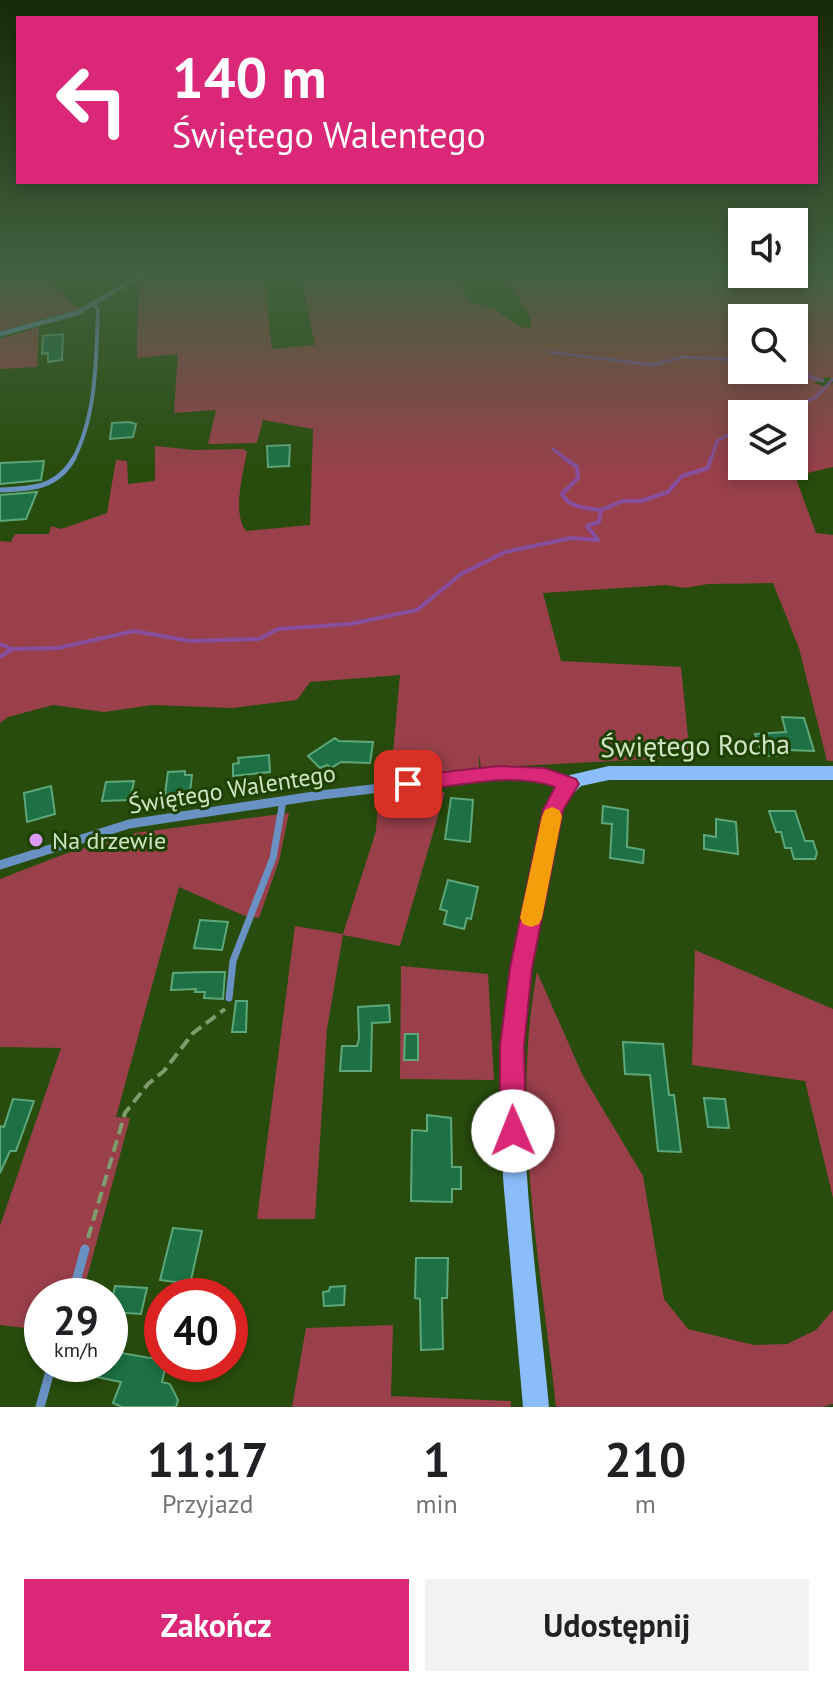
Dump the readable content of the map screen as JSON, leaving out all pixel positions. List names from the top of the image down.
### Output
{
  "streets": {
    "street": ["Świętego Rocha", "Świętego Walentego"]
  },
  "crossings": [
    ["Świętego Rocha", "Świętego Walentego"]
  ],
  "places": ["Na drzewie"],
  "page": {
    "turn": ["140 m", "Świętego Walentego"],
    "speed": "29 km/h",
    "limit": "40",
    "eta": [
      "11:17",
      "Przyjazd",
      "1",
      "min",
      "210",
      "m"
    ],
    "buttons": ["Zakończ", "Udostępnij"]
  }
}
